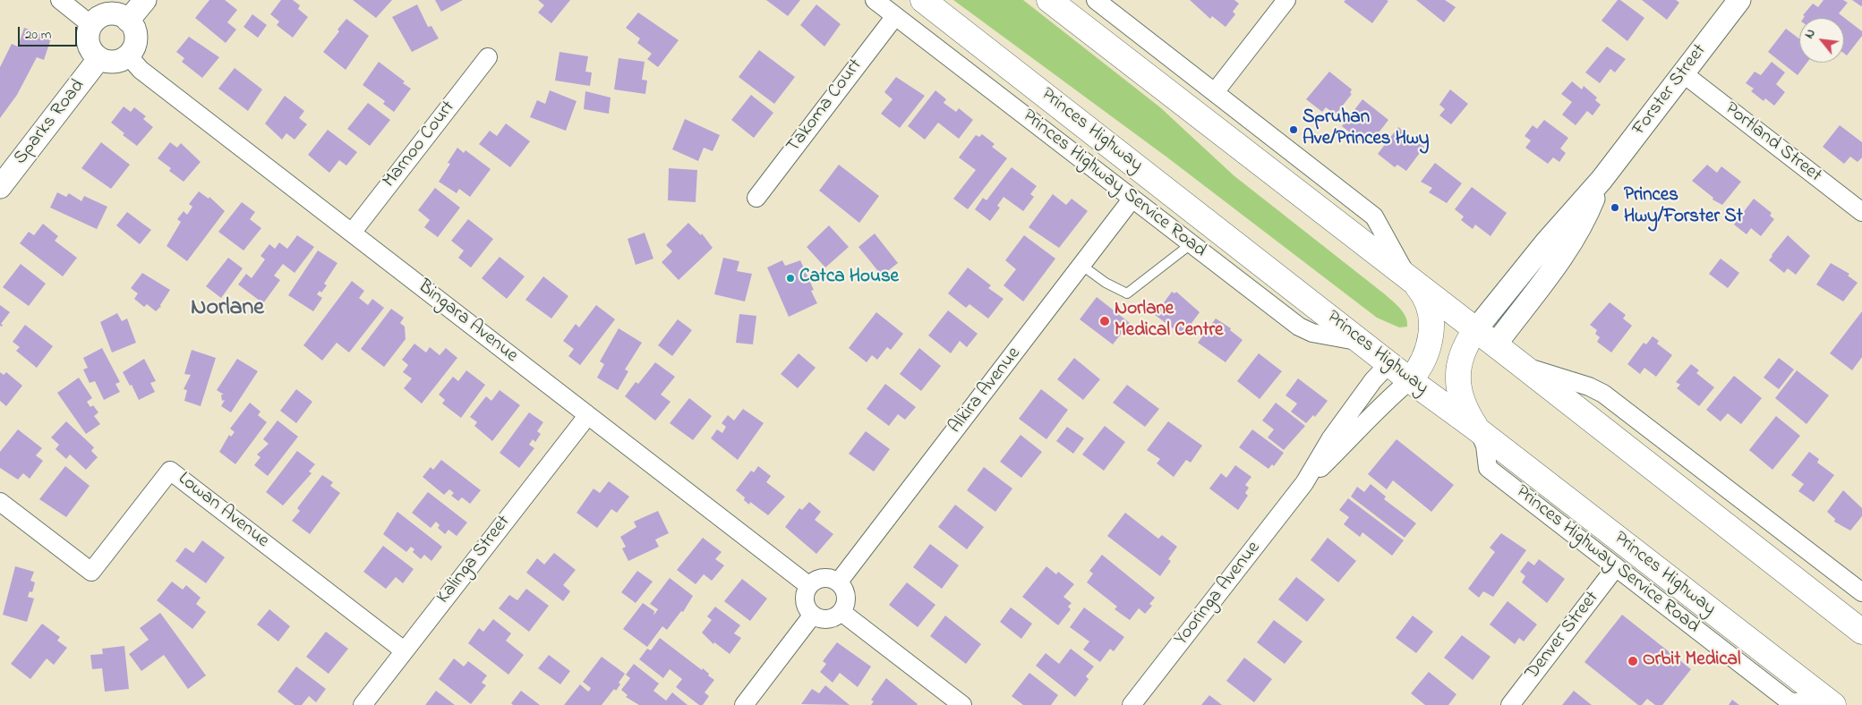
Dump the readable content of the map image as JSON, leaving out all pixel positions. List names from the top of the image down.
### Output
{
  "streets": {
    "highway": ["Princes Highway"],
    "street": [
      "Forster Street",
      "Takoma Court",
      "Sparks Road",
      "Portland Street",
      "Marnoo Court",
      "Princes Highway Service Road",
      "Bingara Avenue",
      "Alkira Avenue",
      "Lowan Avenue",
      "Kalinga Street",
      "Yooringa Avenue",
      "Denver Street"
    ]
  },
  "crossings": [
    ["Forster Street", "Portland Street"],
    ["Takoma Court", "Princes Highway Service Road"],
    ["Sparks Road", "Bingara Avenue"],
    ["Princes Highway", "Princes Highway Service Road"],
    ["Princes Highway", "Yooringa Avenue"],
    ["Marnoo Court", "Bingara Avenue"],
    ["Princes Highway Service Road", "Alkira Avenue"],
    ["Princes Highway Service Road", "Denver Street"],
    ["Bingara Avenue", "Alkira Avenue"],
    ["Bingara Avenue", "Kalinga Street"],
    ["Lowan Avenue", "Kalinga Street"]
  ],
  "districts": ["Norlane"],
  "places": [
    "Spruhan Ave/Princes Hwy",
    "Princes Hwy/Forster St",
    "Catca House",
    "Norlane Medical Centre",
    "Orbit Medical"
  ],
  "scale_bar": "20 m",
  "north": "top left"
}
